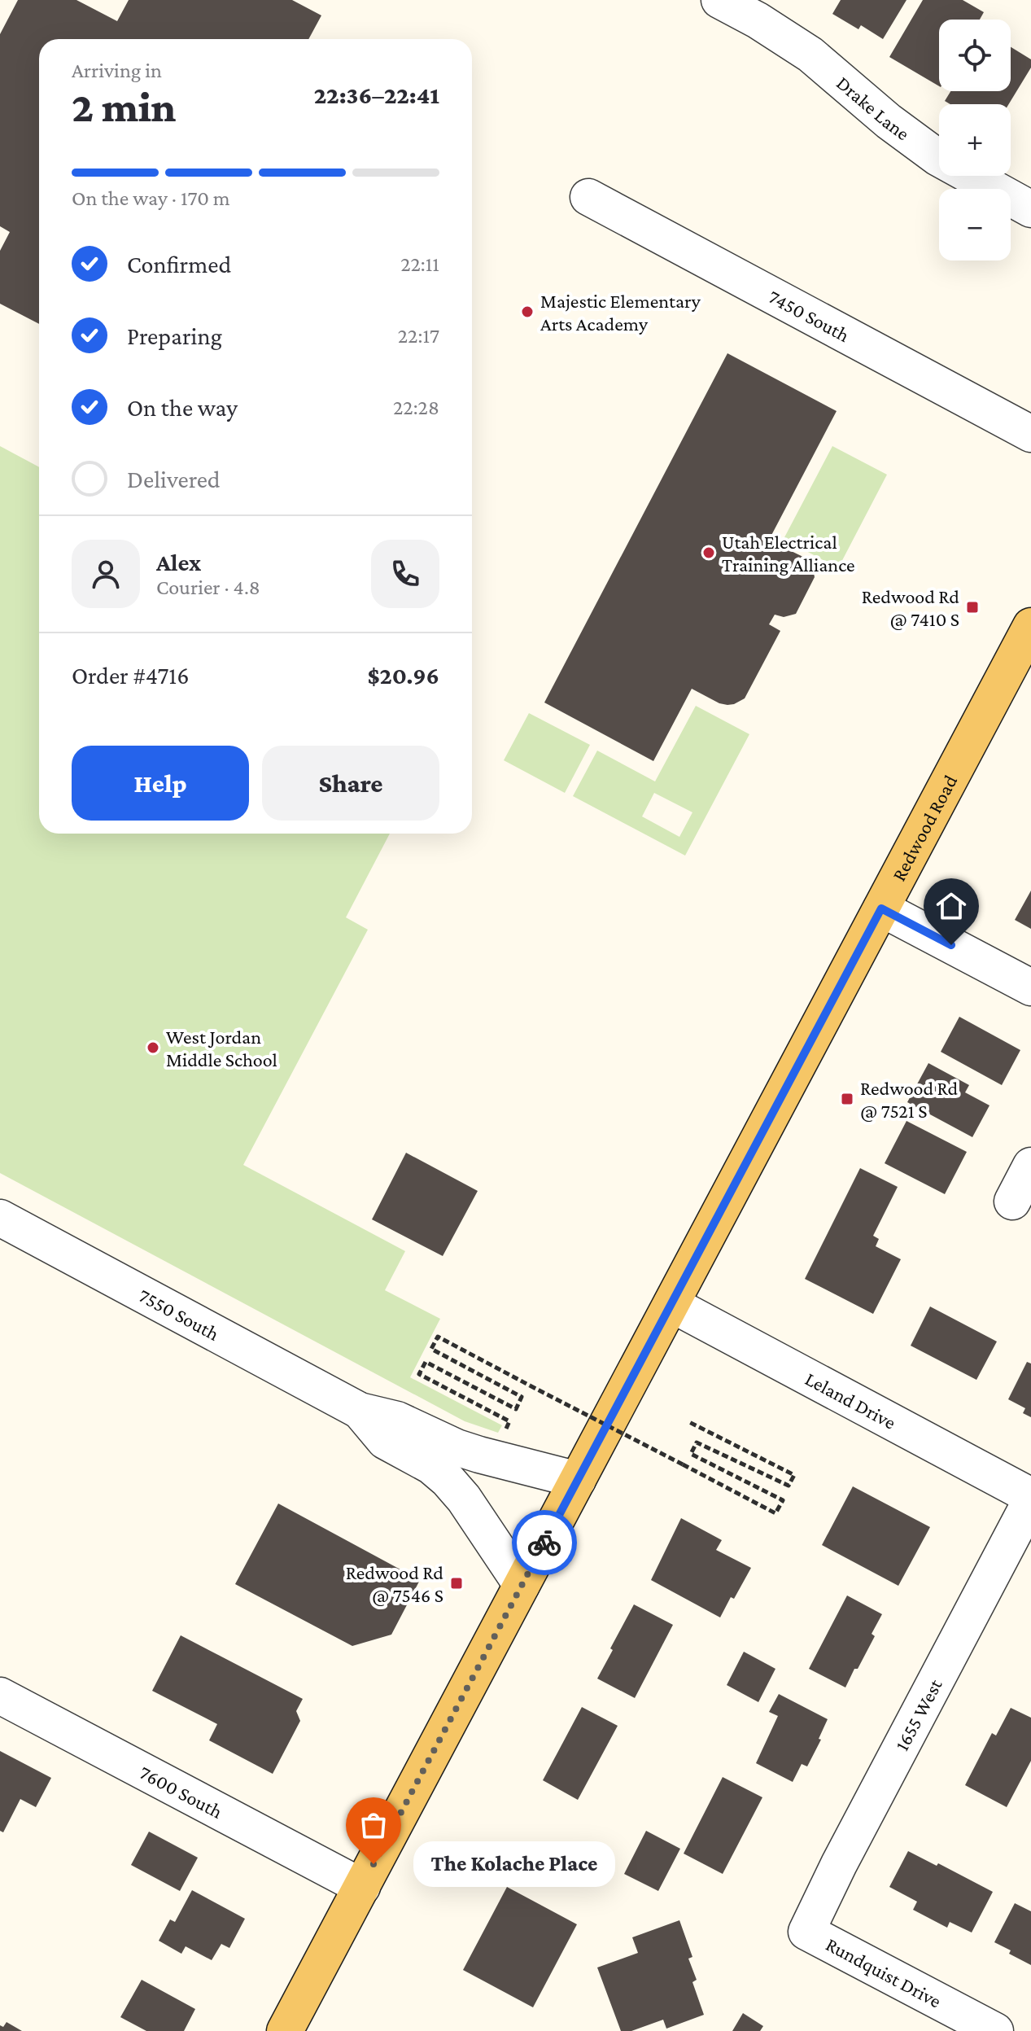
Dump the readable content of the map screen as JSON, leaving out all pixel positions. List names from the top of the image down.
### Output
{
  "streets": {
    "main road": ["Redwood Road"],
    "street": [
      "Drake Lane",
      "7450 South",
      "7550 South",
      "Leland Drive",
      "1655 West",
      "7600 South",
      "Rundquist Drive"
    ]
  },
  "crossings": [
    ["Redwood Road", "7550 South"],
    ["Redwood Road", "Leland Drive"],
    ["Redwood Road", "7600 South"],
    ["Leland Drive", "1655 West"],
    ["1655 West", "Rundquist Drive"]
  ],
  "places": {
    "other": [
      "Majestic Elementary Arts Academy",
      "Utah Electrical Training Alliance",
      "West Jordan Middle School",
      "The Kolache Place"
    ],
    "transit": ["Redwood Rd @ 7410 S", "Redwood Rd @ 7521 S", "Redwood Rd @ 7546 S"]
  },
  "page": {
    "map_buttons": ["+", "−"],
    "heading": ["2 min", "Arriving in", "22:36–22:41"],
    "panel": [
      "Alex",
      "Courier · 4.8",
      "Order #4716",
      "$20.96"
    ],
    "bar": "On the way · 170 m",
    "list": [
      ["Confirmed", "22:11"],
      ["Preparing", "22:17"],
      ["On the way", "22:28"],
      "Delivered"
    ],
    "buttons": ["Help", "Share"],
    "bubble": "The Kolache Place"
  }
}
